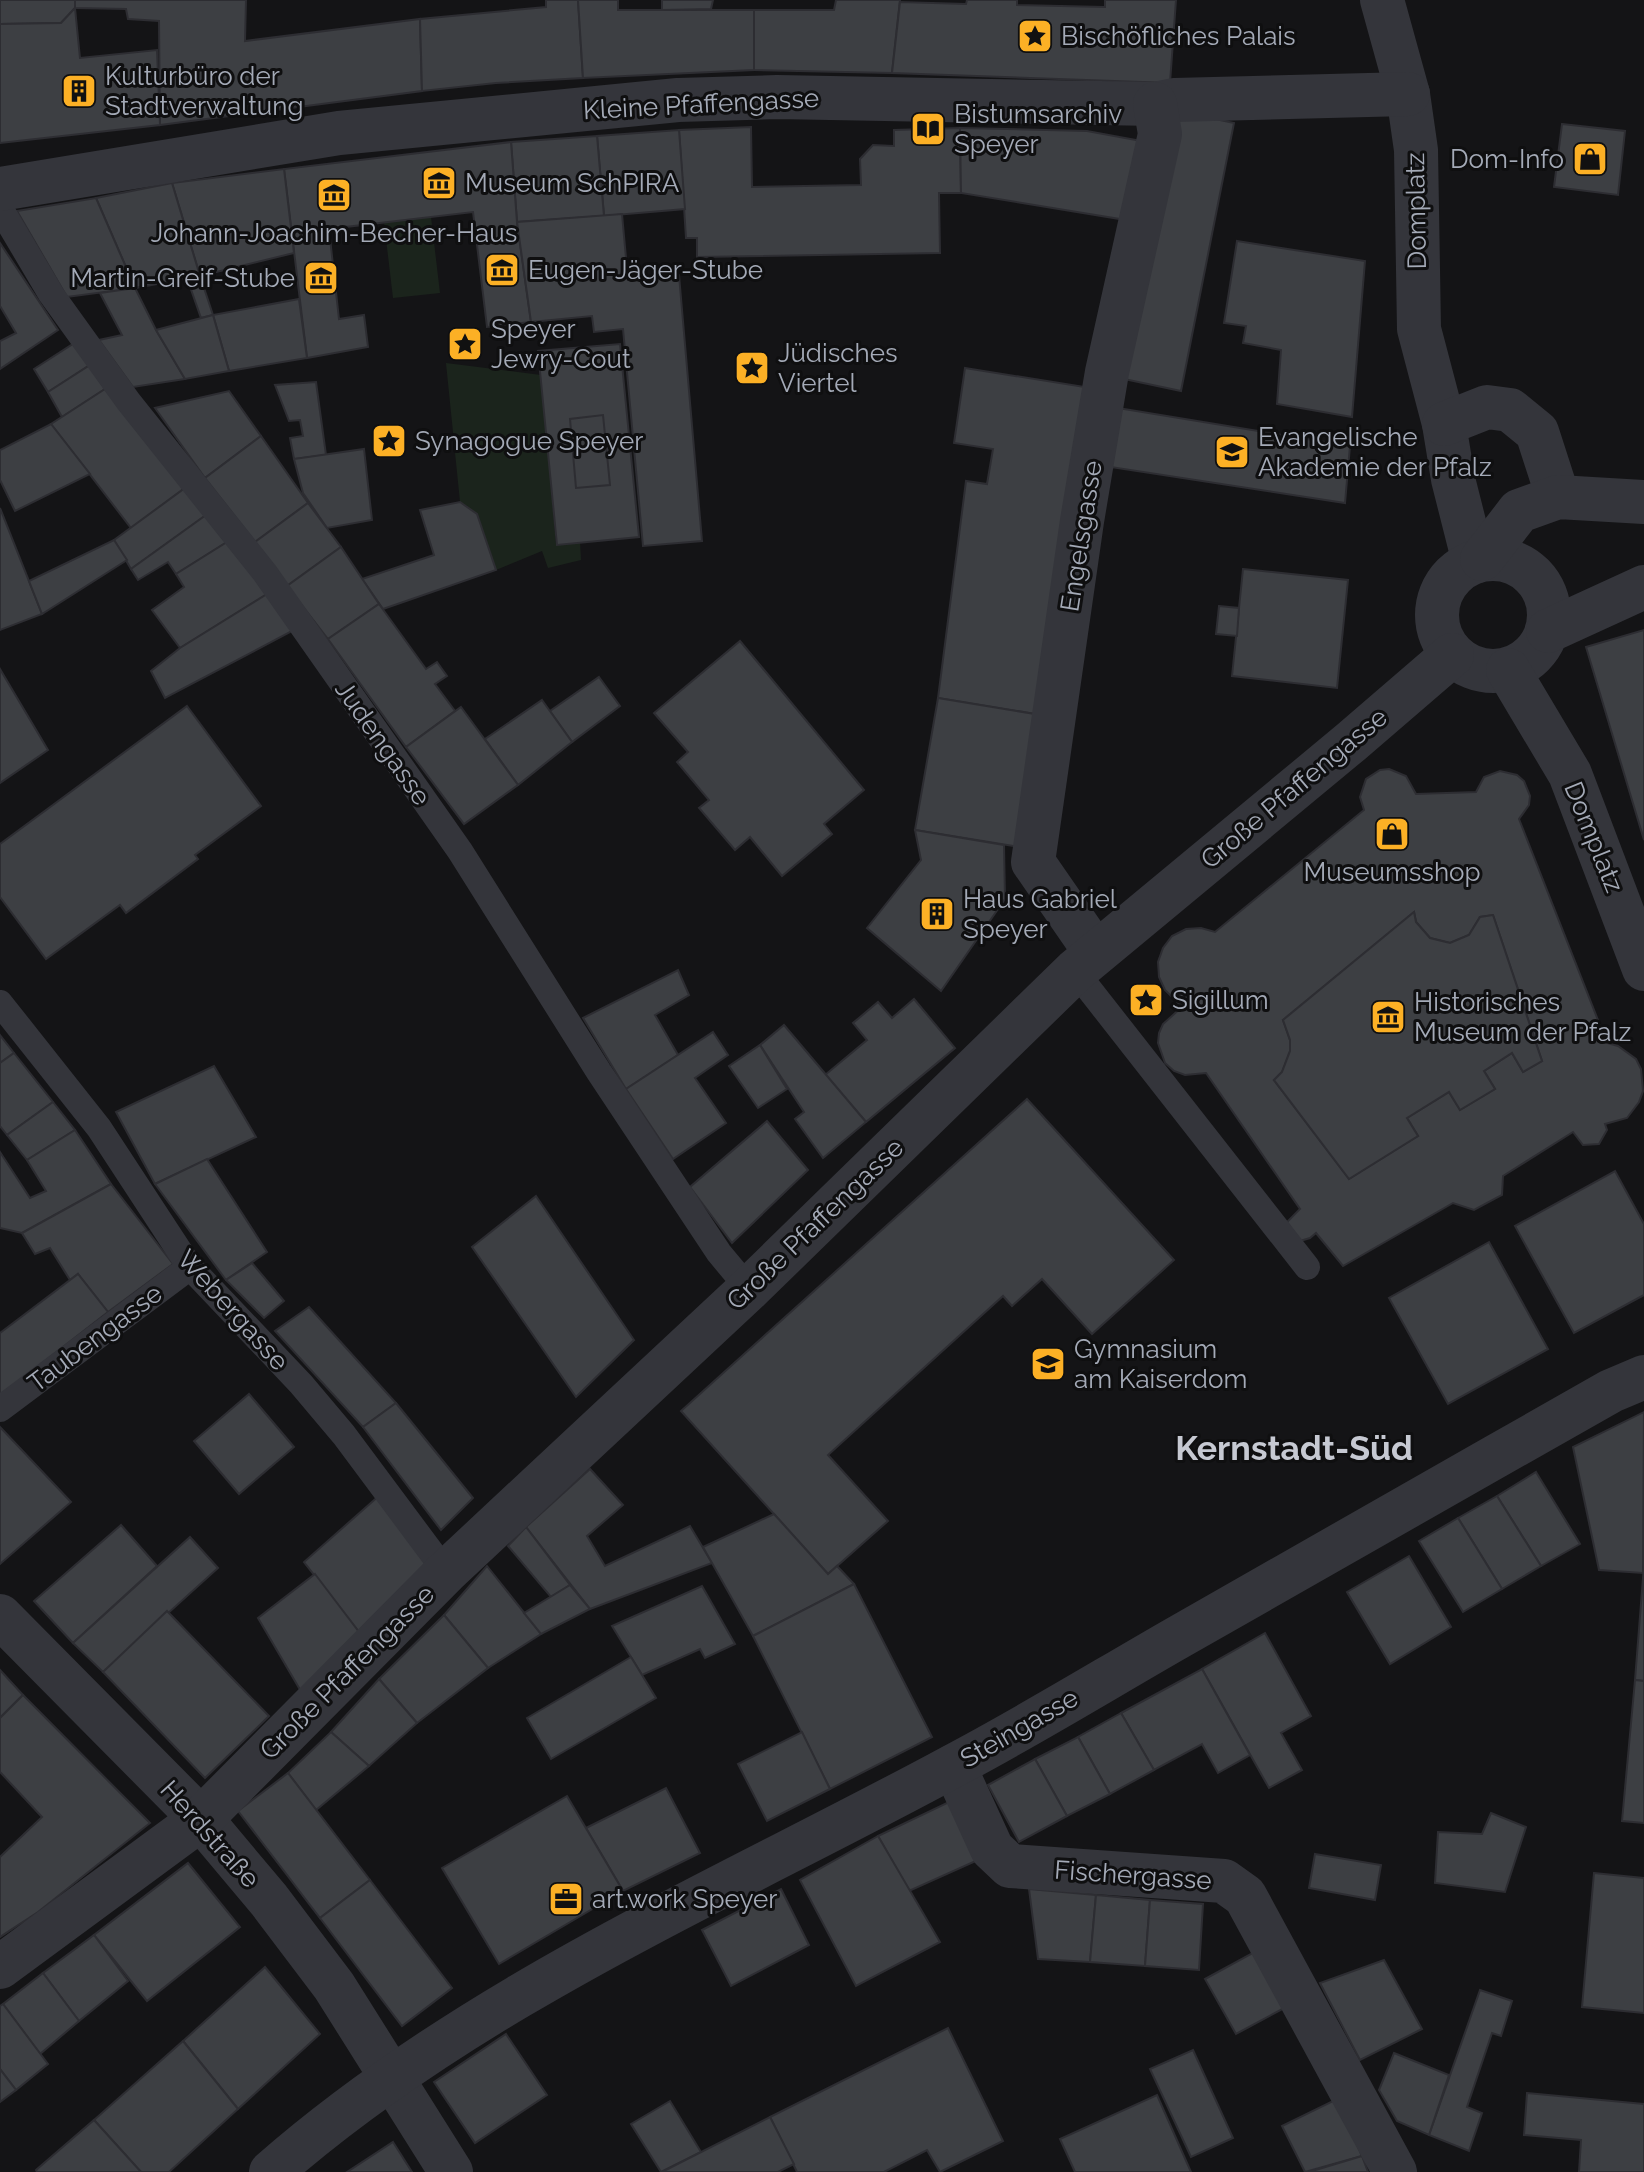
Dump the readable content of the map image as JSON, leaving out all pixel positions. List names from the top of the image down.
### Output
{
  "streets": {
    "street": [
      "Kleine Pfaffengasse",
      "Domplatz",
      "Engelsgasse",
      "Große Pfaffengasse",
      "Steingasse",
      "Herdstraße",
      "Fischergasse"
    ],
    "lane": ["Judengasse", "Webergasse", "Taubengasse"]
  },
  "crossings": [
    ["Kleine Pfaffengasse", "Domplatz"],
    ["Kleine Pfaffengasse", "Engelsgasse"],
    ["Domplatz", "Große Pfaffengasse"],
    ["Engelsgasse", "Große Pfaffengasse"],
    ["Judengasse", "Große Pfaffengasse"],
    ["Große Pfaffengasse", "Webergasse"],
    ["Große Pfaffengasse", "Herdstraße"],
    ["Webergasse", "Taubengasse"],
    ["Steingasse", "Herdstraße"],
    ["Steingasse", "Fischergasse"]
  ],
  "districts": ["Kernstadt-Süd"],
  "places": {
    "place": [
      "Bischöfliches Palais",
      "Speyer Jewry-Cout",
      "Jüdisches Viertel",
      "Synagogue Speyer",
      "Sigillum"
    ],
    "building": ["Kulturbüro der Stadtverwaltung", "Haus Gabriel Speyer"],
    "library": ["Bistumsarchiv Speyer"],
    "shop": ["Dom-Info", "Museumsshop"],
    "museum": [
      "Museum SchPIRA",
      "Johann-Joachim-Becher-Haus",
      "Eugen-Jäger-Stube",
      "Martin-Greif-Stube",
      "Historisches Museum der Pfalz"
    ],
    "school or university": ["Evangelische Akademie der Pfalz", "Gymnasium am Kaiserdom"],
    "office": ["art.work Speyer"]
  }
}
